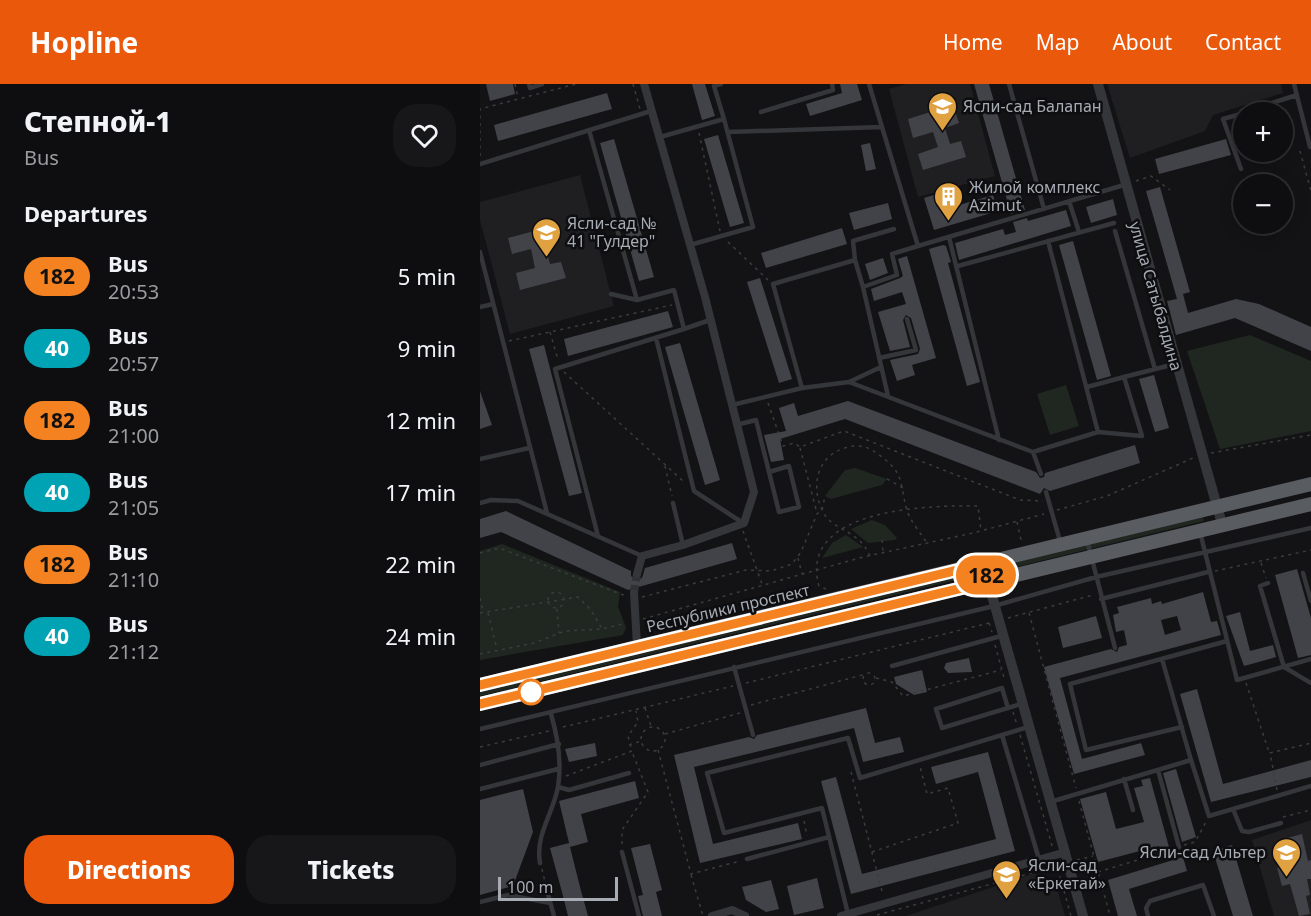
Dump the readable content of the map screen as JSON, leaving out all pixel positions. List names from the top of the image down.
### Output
{
  "streets": {
    "highway": ["Республики проспект"],
    "street": ["улица Сатыбалдина"]
  },
  "crossings": [
    ["улица Сатыбалдина", "Республики проспект"]
  ],
  "places": {
    "school or university": [
      "Ясли-сад Балапан",
      "Ясли-сад № 41 \"Гулдер\"",
      "Ясли-сад Альтер",
      "Ясли-сад «Еркетай»"
    ],
    "building": ["Жилой комплекс Azimut"]
  },
  "lines": ["bus line 182"],
  "scale_bar": "100 m",
  "page": {
    "header": "Hopline",
    "nav": [
      "Home",
      "Map",
      "About",
      "Contact"
    ],
    "heading": [
      ["Степной-1", "Bus"],
      "Departures"
    ],
    "on_map": "182",
    "map_buttons": ["+", "−"],
    "list": [
      {
        "mark": "182",
        "name": "Bus",
        "note": "20:53",
        "value": "5 min"
      },
      {
        "mark": "40",
        "name": "Bus",
        "note": "20:57",
        "value": "9 min"
      },
      {
        "mark": "182",
        "name": "Bus",
        "note": "21:00",
        "value": "12 min"
      },
      {
        "mark": "40",
        "name": "Bus",
        "note": "21:05",
        "value": "17 min"
      },
      {
        "mark": "182",
        "name": "Bus",
        "note": "21:10",
        "value": "22 min"
      },
      {
        "mark": "40",
        "name": "Bus",
        "note": "21:12",
        "value": "24 min"
      }
    ],
    "buttons": ["Directions", "Tickets"],
    "scale": "100 m"
  }
}
